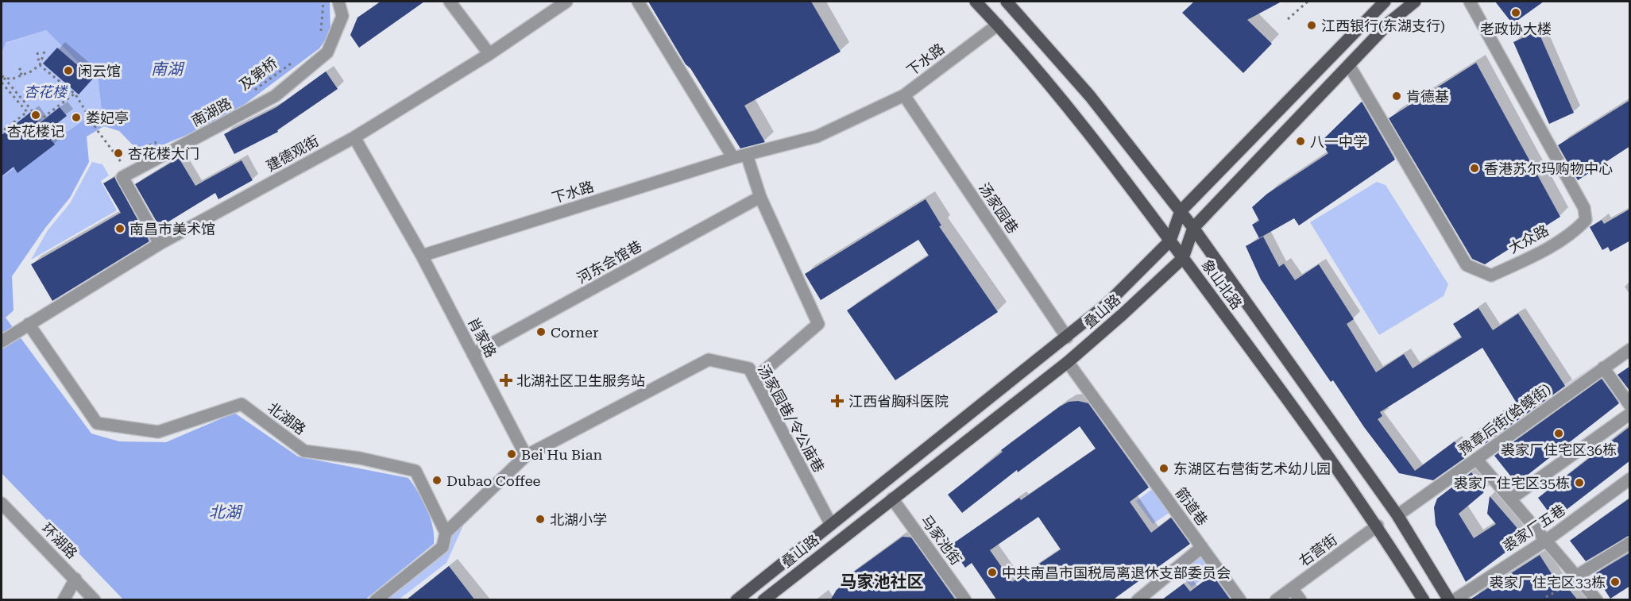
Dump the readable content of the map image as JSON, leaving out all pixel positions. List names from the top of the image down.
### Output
{
  "streets": {
    "main road": ["象山北路", "叠山路"],
    "street": [
      "下水路",
      "南湖路",
      "建德观街",
      "汤家园巷",
      "大众路",
      "河东会馆巷",
      "肖家路",
      "北湖路",
      "汤家园巷/令公庙巷",
      "豫章后街(蛤蟆街)",
      "箭道巷",
      "裘家厂五巷",
      "马家池街",
      "环湖路",
      "右营街"
    ],
    "path": ["及第桥"]
  },
  "crossings": [
    ["下水路", "汤家园巷"],
    ["下水路", "象山北路"],
    ["下水路", "肖家路"],
    ["南湖路", "建德观街"],
    ["建德观街", "肖家路"],
    ["建德观街", "北湖路"],
    ["汤家园巷", "叠山路"],
    ["大众路", "叠山路"],
    ["河东会馆巷", "肖家路"],
    ["象山北路", "叠山路"],
    ["象山北路", "豫章后街(蛤蟆街)"],
    ["象山北路", "右营街"],
    ["叠山路", "汤家园巷/令公庙巷"],
    ["叠山路", "箭道巷"],
    ["叠山路", "马家池街"],
    ["肖家路", "汤家园巷/令公庙巷"]
  ],
  "districts": ["马家池社区"],
  "water": ["南湖", "北湖"],
  "parks": ["杏花楼"],
  "places": {
    "other": [
      "老政协大楼",
      "江西银行(东湖支行)",
      "闲云馆",
      "肯德基",
      "杏花楼记",
      "娄妃亭",
      "八一中学",
      "杏花楼大门",
      "香港苏尔玛购物中心",
      "南昌市美术馆",
      "Corner",
      "裘家厂住宅区36栋",
      "Bei Hu Bian",
      "东湖区右营街艺术幼儿园",
      "Dubao Coffee",
      "裘家厂住宅区35栋",
      "北湖小学",
      "中共南昌市国税局离退休支部委员会",
      "裘家厂住宅区33栋"
    ],
    "health": ["北湖社区卫生服务站", "江西省胸科医院"]
  }
}
